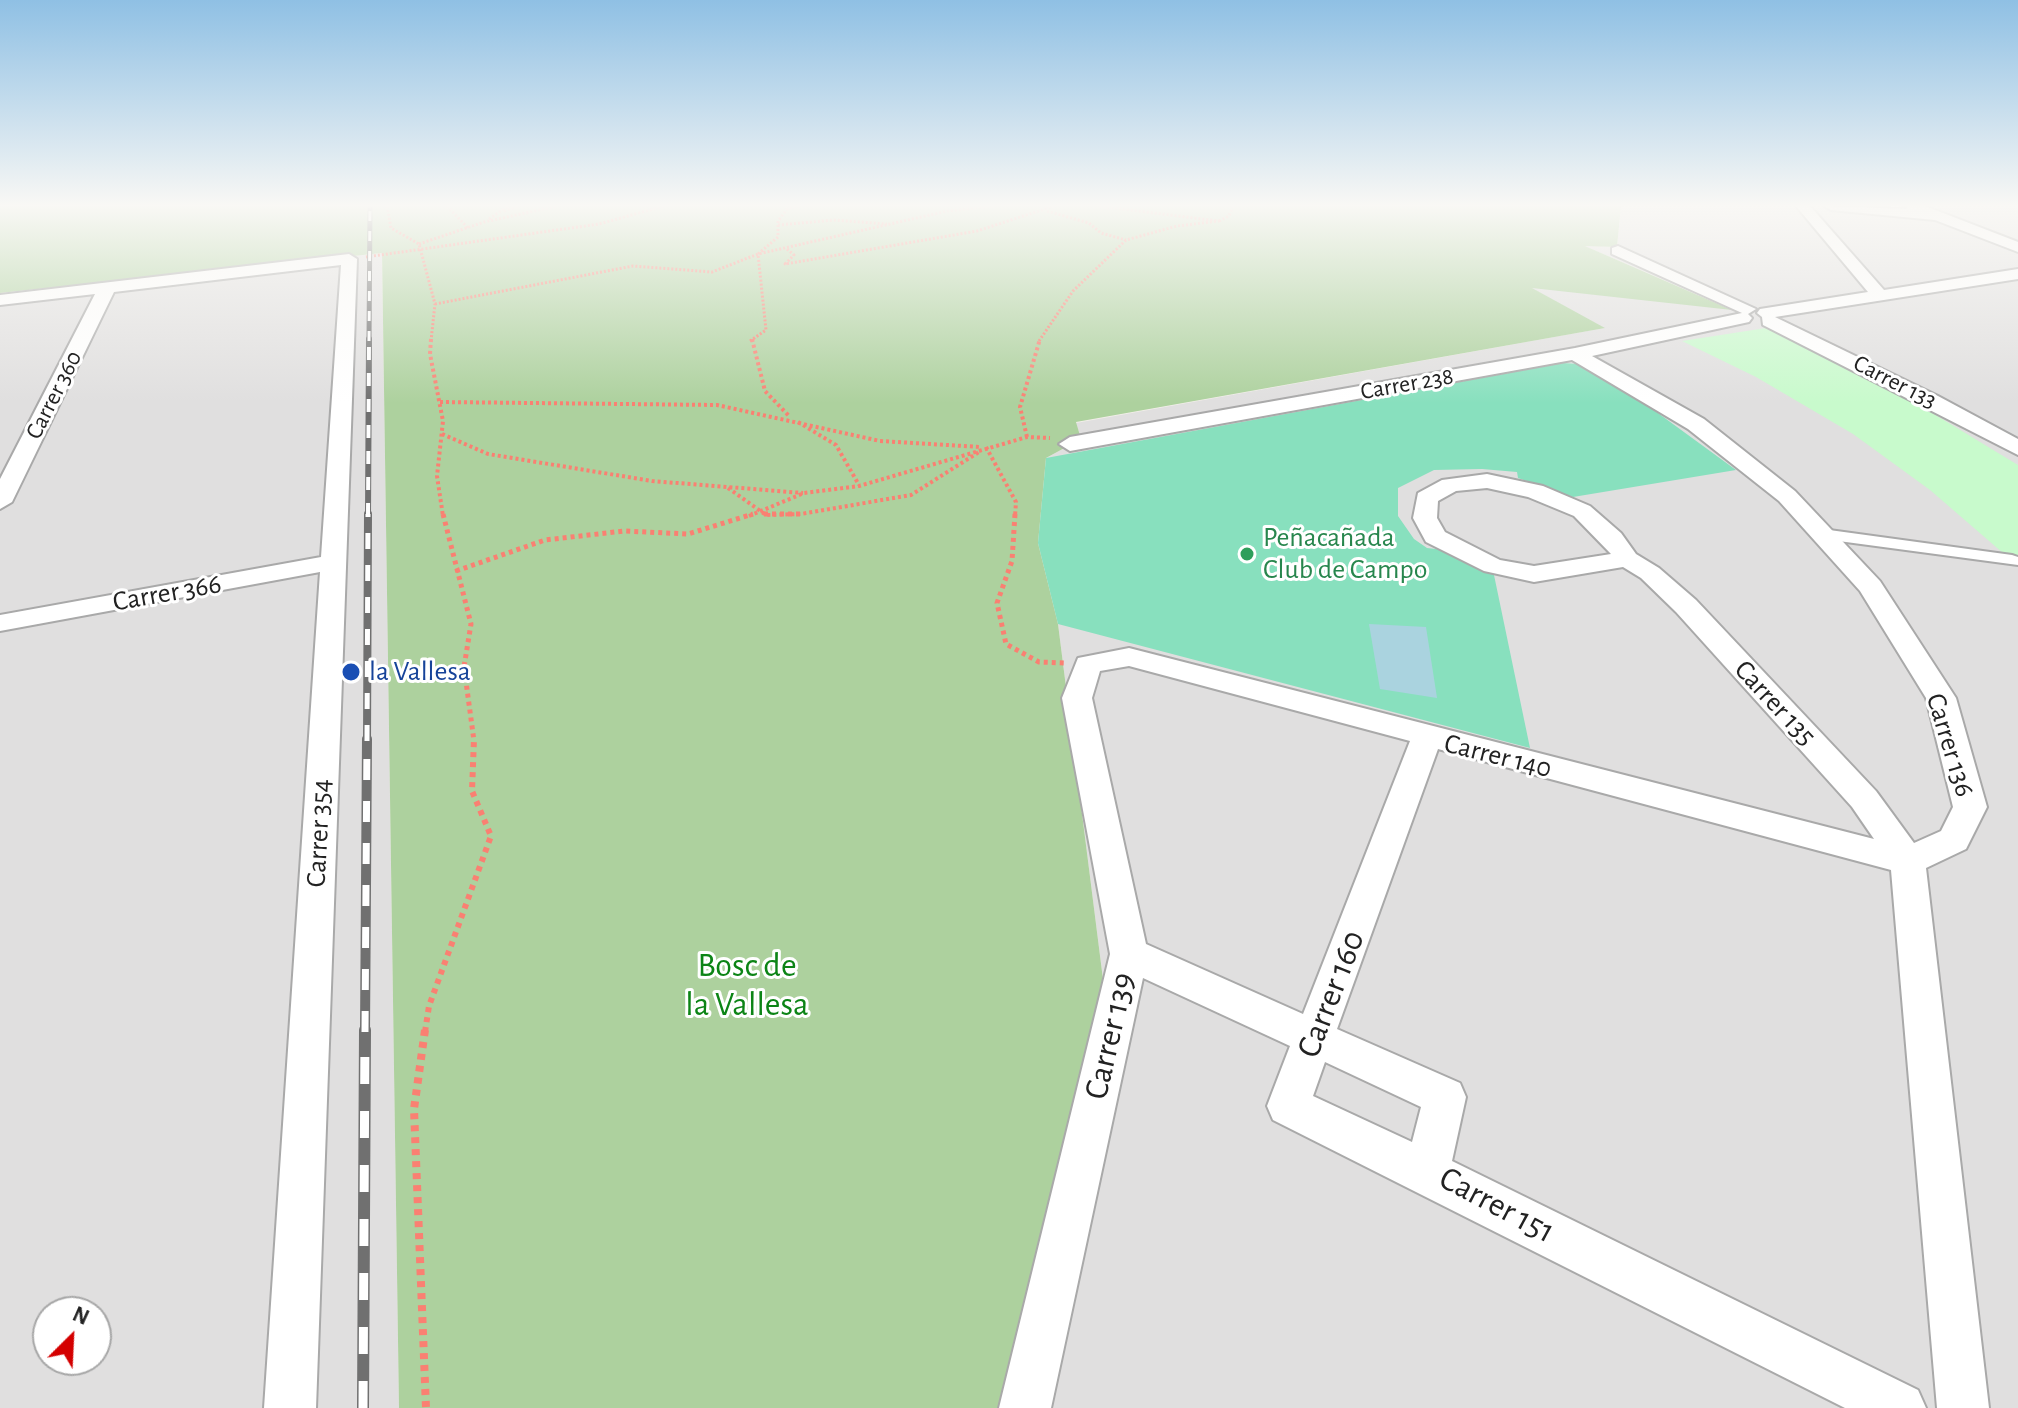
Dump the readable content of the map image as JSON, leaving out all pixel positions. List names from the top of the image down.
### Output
{
  "streets": {
    "street": [
      "Carrer 133",
      "Carrer 238",
      "Carrer 360",
      "Carrer 366",
      "Carrer 135",
      "Carrer 136",
      "Carrer 140",
      "Carrer 354",
      "Carrer 160",
      "Carrer 139",
      "Carrer 151"
    ]
  },
  "crossings": [
    ["Carrer 238", "Carrer 136"],
    ["Carrer 366", "Carrer 354"],
    ["Carrer 135", "Carrer 136"],
    ["Carrer 135", "Carrer 140"],
    ["Carrer 136", "Carrer 140"],
    ["Carrer 140", "Carrer 160"],
    ["Carrer 140", "Carrer 139"],
    ["Carrer 160", "Carrer 151"],
    ["Carrer 139", "Carrer 151"]
  ],
  "parks": ["Bosc de la Vallesa"],
  "places": ["Peñacañada Club de Campo", "la Vallesa"],
  "north": "top right"
}
